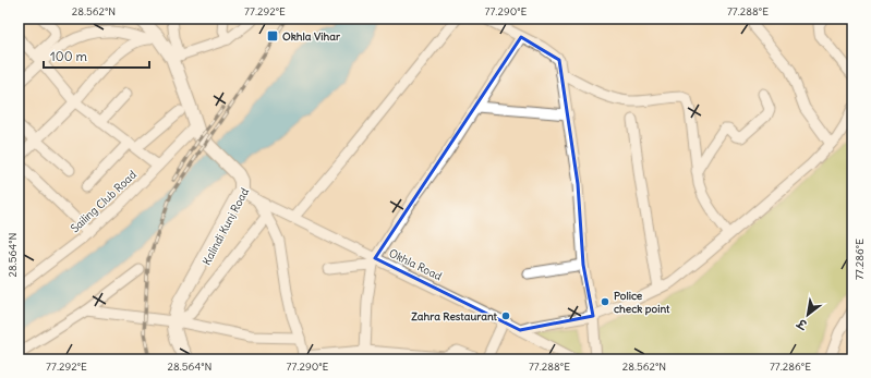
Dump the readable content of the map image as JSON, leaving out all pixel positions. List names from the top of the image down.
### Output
{
  "streets": {
    "main road": ["Kalindi Kunj Road"],
    "street": ["Sailing Club Road", "Okhla Road"]
  },
  "crossings": [
    ["Kalindi Kunj Road", "Okhla Road"]
  ],
  "places": {
    "transit": ["Okhla Vihar"],
    "other": ["Police check point", "Zahra Restaurant"]
  },
  "scale_bar": "100 m",
  "north": "bottom left",
  "coordinates": [
    "28.562°N",
    "77.292°E",
    "77.290°E",
    "77.288°E",
    "28.564°N",
    "77.286°E"
  ]
}
